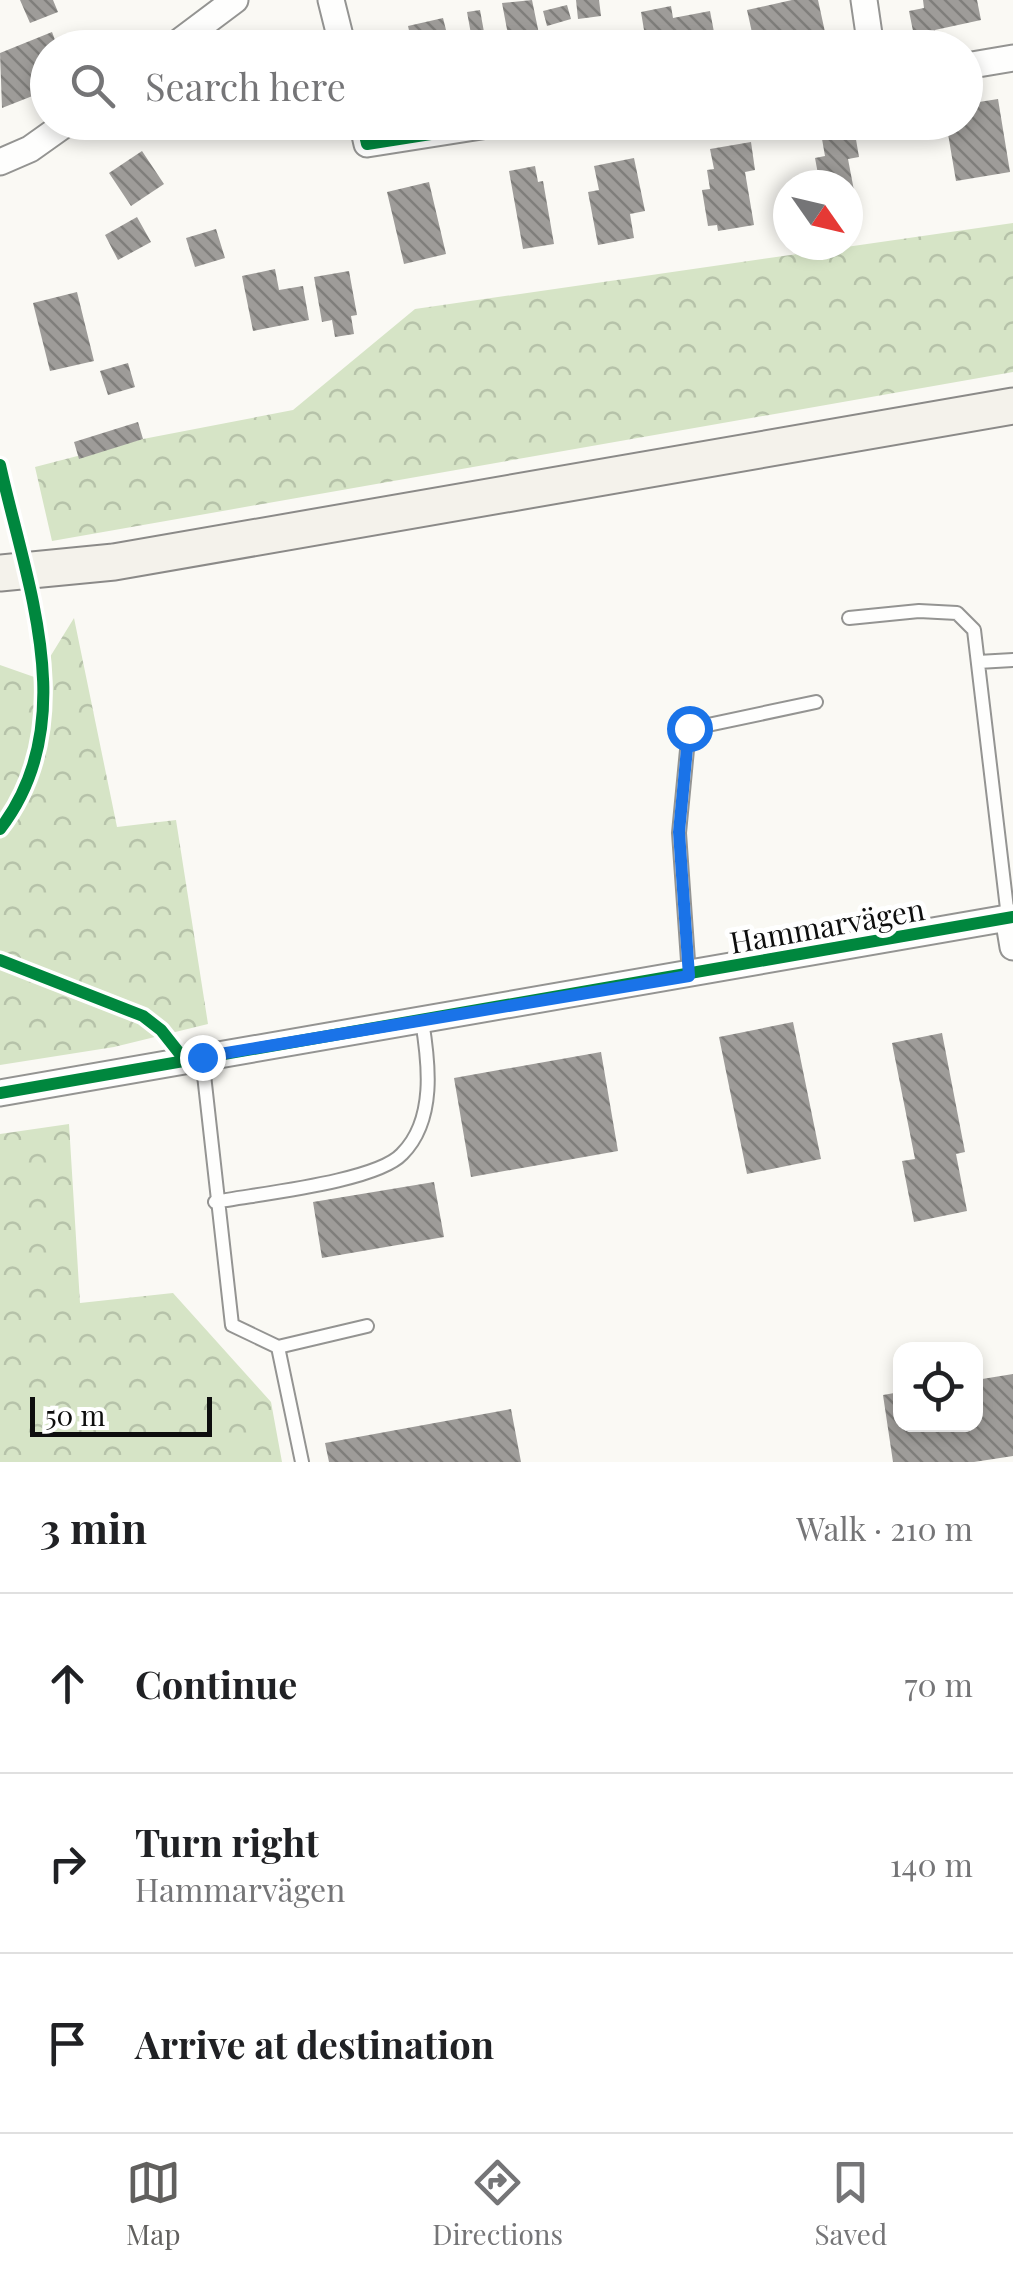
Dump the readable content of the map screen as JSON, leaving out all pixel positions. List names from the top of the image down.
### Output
{
  "streets": {
    "street": ["Hammarvägen"]
  },
  "scale_bar": "50 m",
  "north": "bottom right",
  "page": {
    "search": "Search here",
    "scale": "50 m",
    "heading": ["3 min", "Walk · 210 m"],
    "list": [
      ["Continue", "70 m"],
      ["Turn right", "Hammarvägen", "140 m"],
      "Arrive at destination"
    ],
    "nav": ["Map", "Directions", "Saved"]
  }
}
